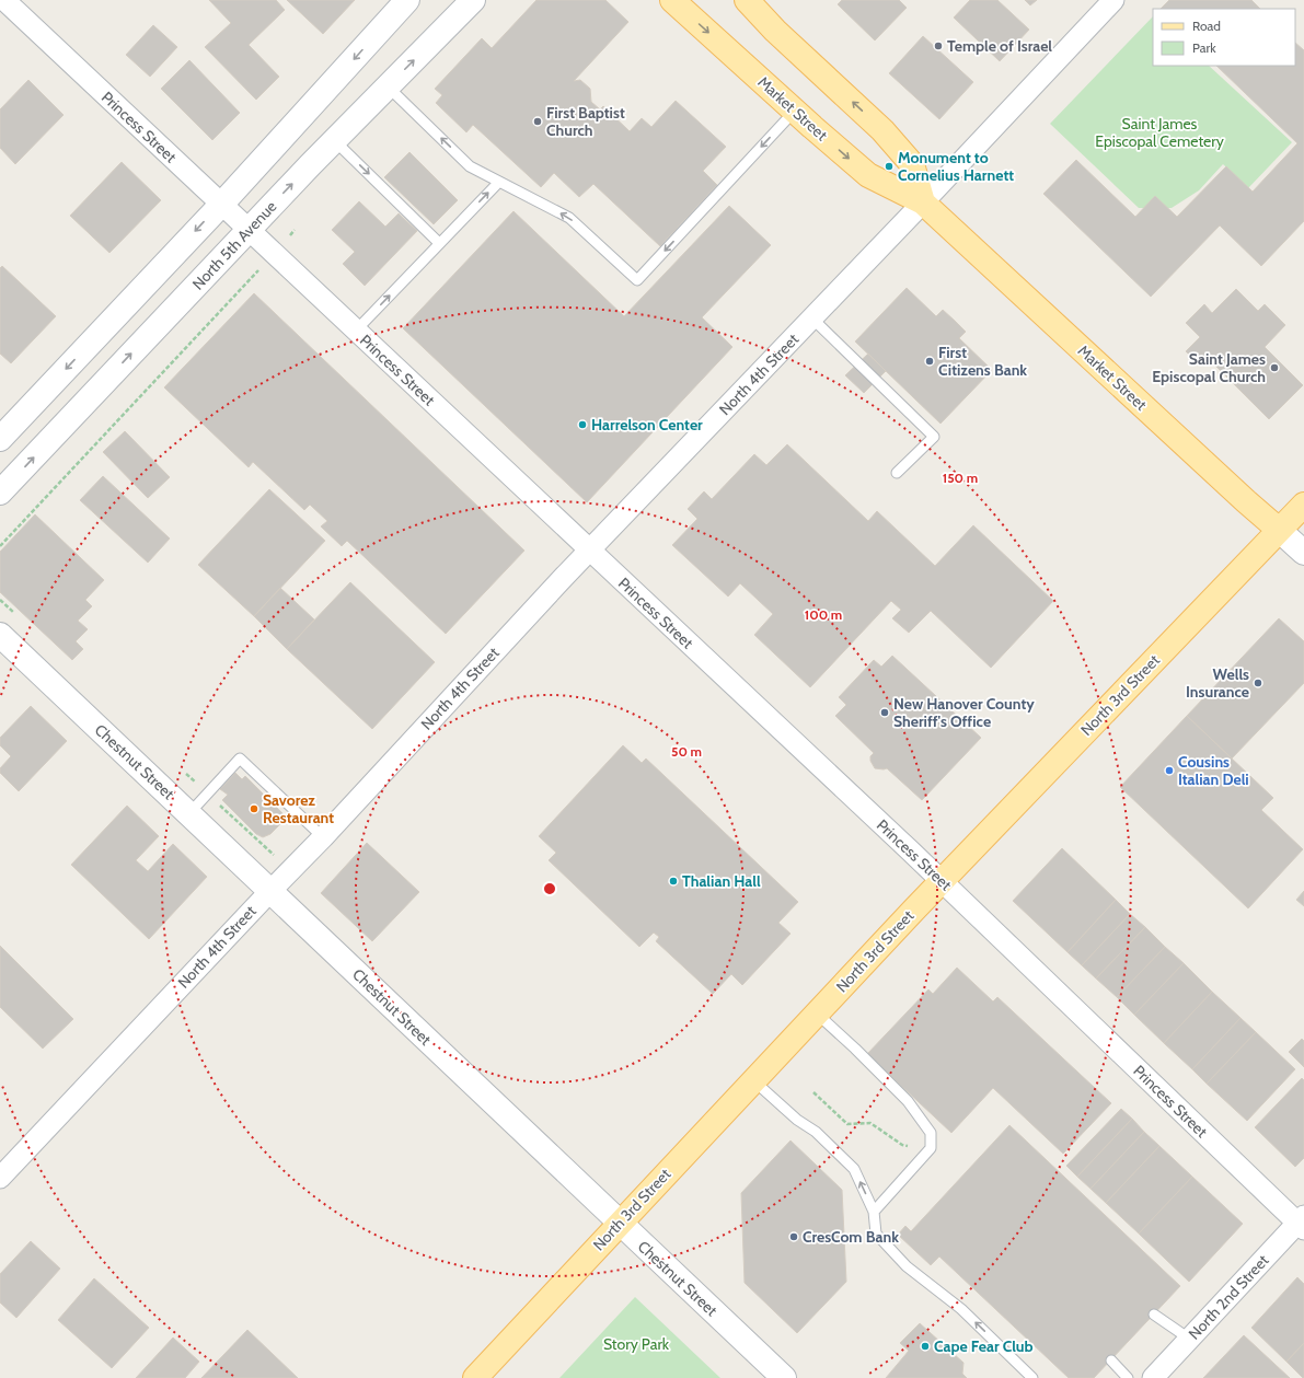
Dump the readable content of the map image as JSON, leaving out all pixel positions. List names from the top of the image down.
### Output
{
  "streets": {
    "main road": ["Market Street", "North 3rd Street"],
    "street": [
      "Princess Street",
      "North 5th Avenue",
      "North 4th Street",
      "Chestnut Street",
      "North 2nd Street"
    ]
  },
  "crossings": [
    ["Market Street", "North 4th Street"],
    ["Market Street", "North 3rd Street"],
    ["Princess Street", "North 5th Avenue"],
    ["Princess Street", "North 4th Street"],
    ["Princess Street", "North 3rd Street"],
    ["Princess Street", "North 2nd Street"],
    ["North 4th Street", "Chestnut Street"],
    ["North 3rd Street", "Chestnut Street"]
  ],
  "parks": ["Saint James Episcopal Cemetery", "Story Park"],
  "places": [
    "Temple of Israel",
    "First Baptist Church",
    "Monument to Cornelius Harnett",
    "First Citizens Bank",
    "Saint James Episcopal Church",
    "Harrelson Center",
    "Wells Insurance",
    "New Hanover County Sheriff's Office",
    "Cousins Italian Deli",
    "Savorez Restaurant",
    "Thalian Hall",
    "CresCom Bank",
    "Cape Fear Club"
  ],
  "legend": ["Road", "Park"],
  "rings": ["150 m", "100 m", "50 m"]
}
